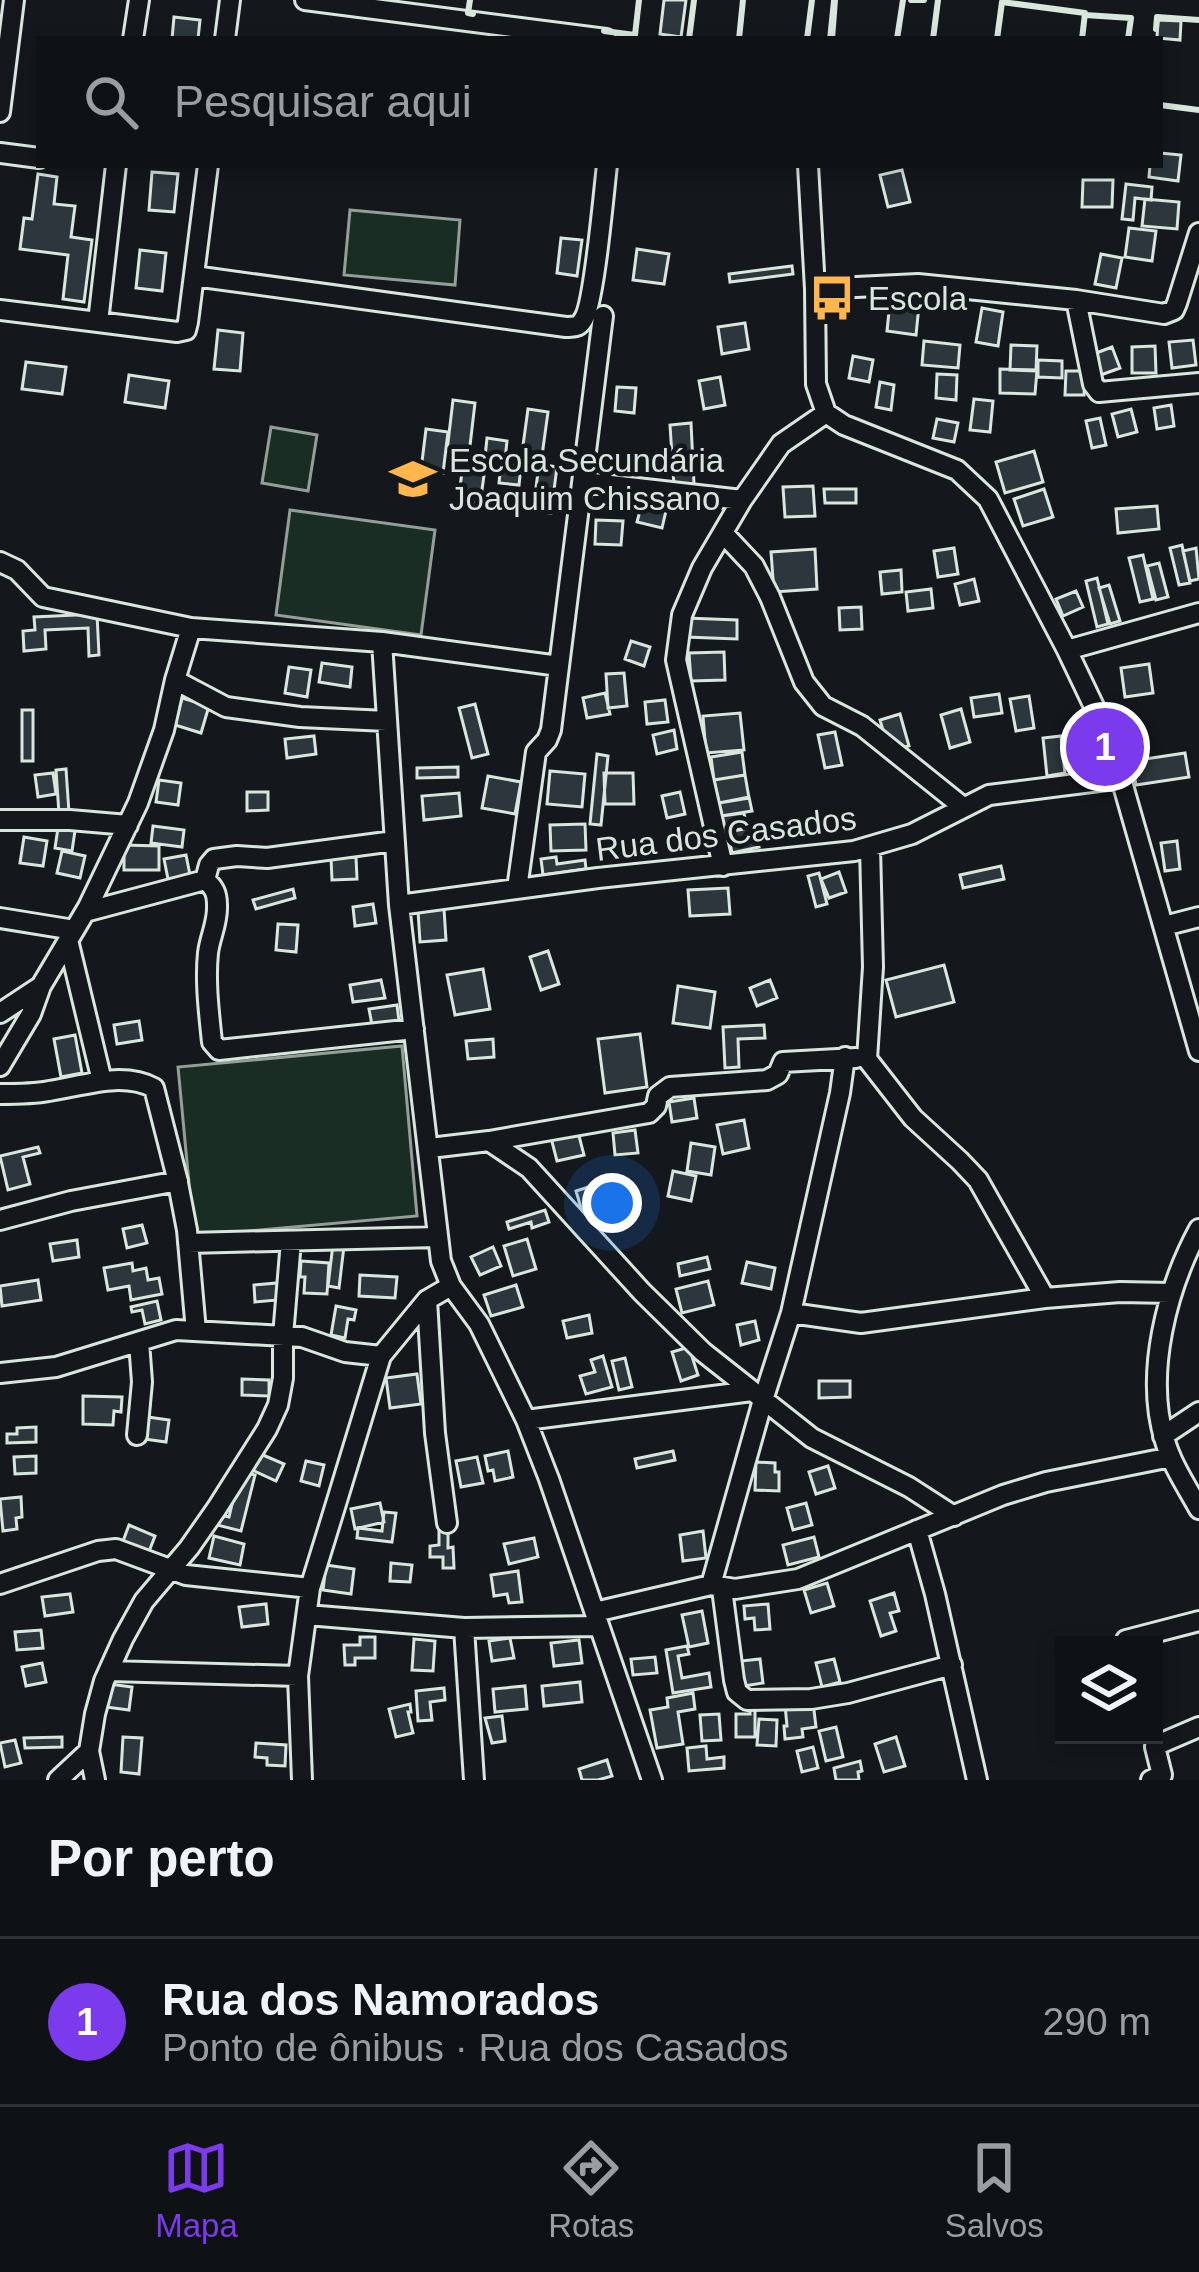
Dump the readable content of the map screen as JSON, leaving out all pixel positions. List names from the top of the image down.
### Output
{
  "streets": {
    "street": ["Rua dos Casados"]
  },
  "places": {
    "bus stop": ["Escola"],
    "school or university": ["Escola Secundária Joaquim Chissano"]
  },
  "page": {
    "search": "Pesquisar aqui",
    "pins": "1",
    "heading": "Por perto",
    "list": [
      {
        "mark": "1",
        "name": "Rua dos Namorados",
        "note": "Ponto de ônibus · Rua dos Casados",
        "value": "290 m"
      }
    ],
    "nav": ["Mapa", "Rotas", "Salvos"]
  }
}
